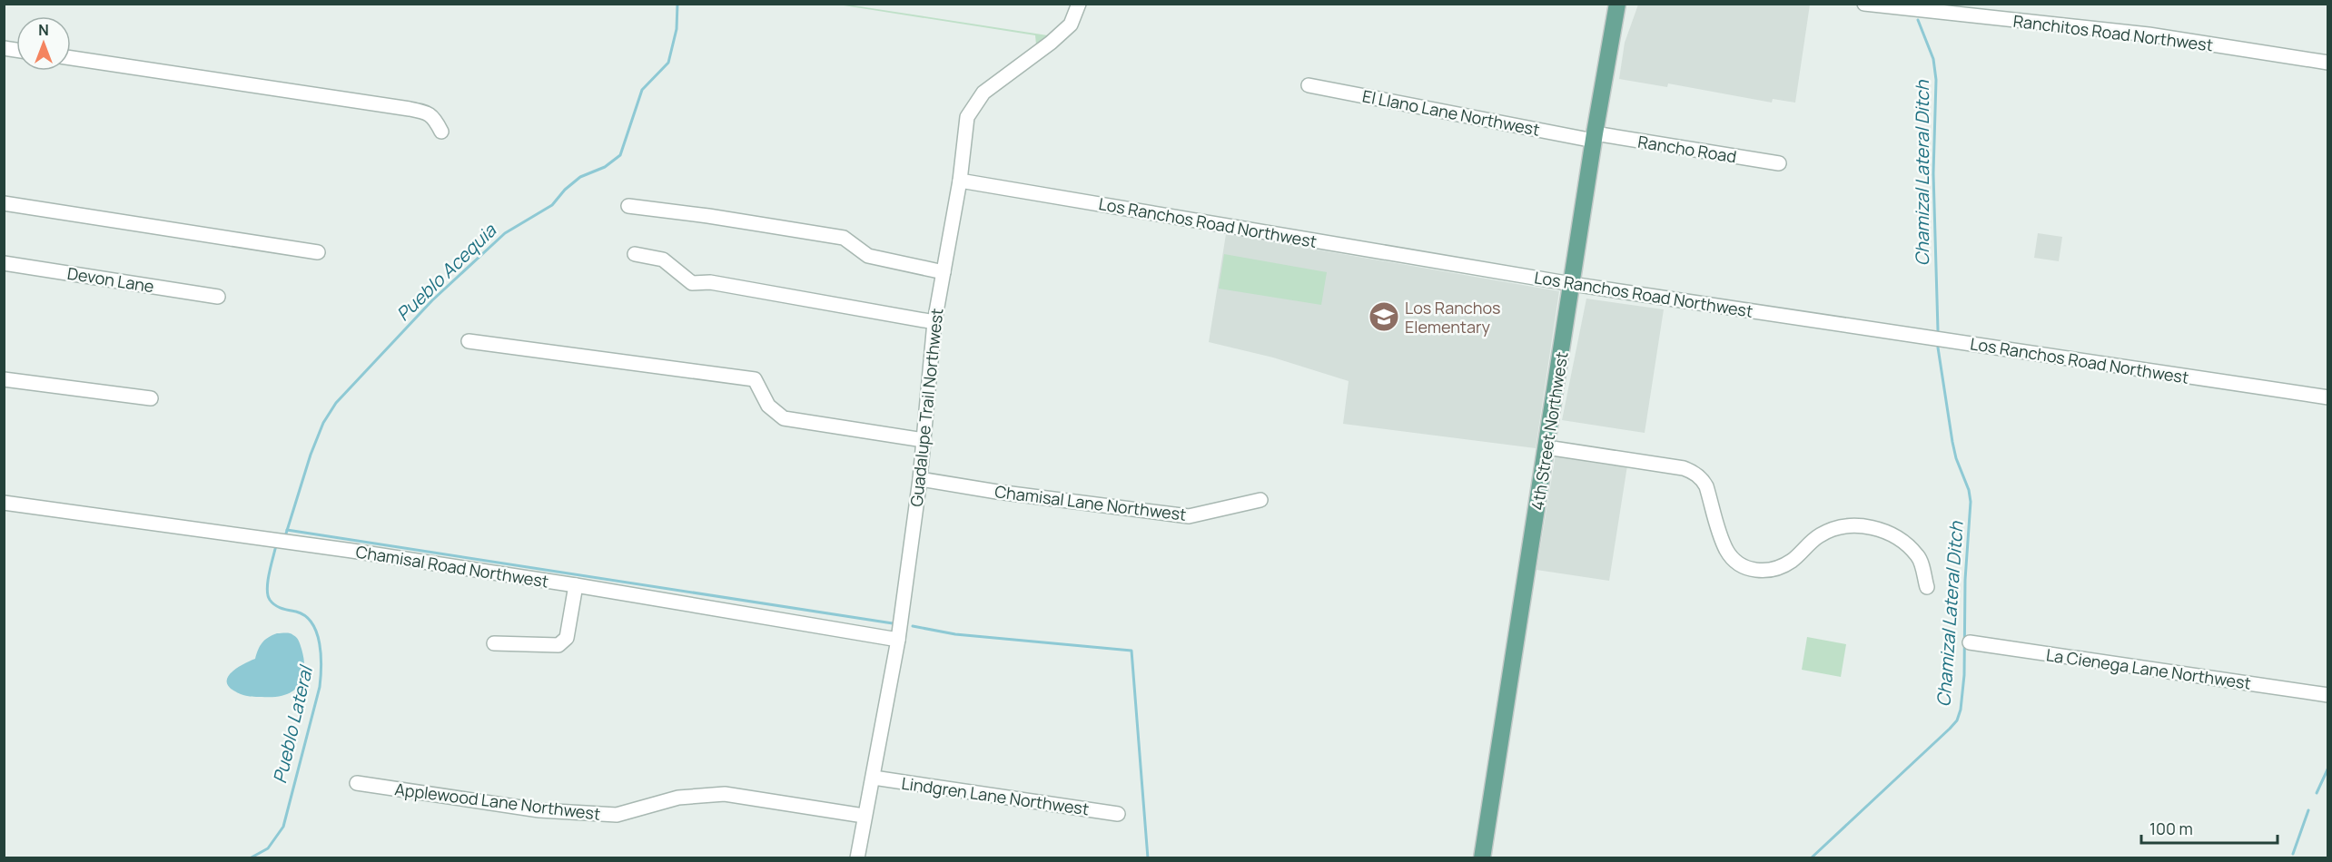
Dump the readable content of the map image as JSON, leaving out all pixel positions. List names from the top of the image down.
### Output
{
  "streets": {
    "main road": ["4th Street Northwest"],
    "street": [
      "Ranchitos Road Northwest",
      "El Llano Lane Northwest",
      "Rancho Road",
      "Los Ranchos Road Northwest",
      "Devon Lane",
      "Guadalupe Trail Northwest",
      "Chamisal Lane Northwest",
      "Chamisal Road Northwest",
      "La Cienega Lane Northwest",
      "Lindgren Lane Northwest",
      "Applewood Lane Northwest"
    ]
  },
  "crossings": [
    ["El Llano Lane Northwest", "Rancho Road"],
    ["El Llano Lane Northwest", "4th Street Northwest"],
    ["Rancho Road", "4th Street Northwest"],
    ["Los Ranchos Road Northwest", "Guadalupe Trail Northwest"],
    ["Los Ranchos Road Northwest", "4th Street Northwest"],
    ["Guadalupe Trail Northwest", "Chamisal Lane Northwest"],
    ["Guadalupe Trail Northwest", "Chamisal Road Northwest"],
    ["Guadalupe Trail Northwest", "Lindgren Lane Northwest"],
    ["Guadalupe Trail Northwest", "Applewood Lane Northwest"]
  ],
  "water": ["Chamizal Lateral Ditch", "Pueblo Acequia", "Pueblo Lateral"],
  "places": {
    "school or university": ["Los Ranchos Elementary"]
  },
  "scale_bar": "100 m",
  "north": "top"
}
